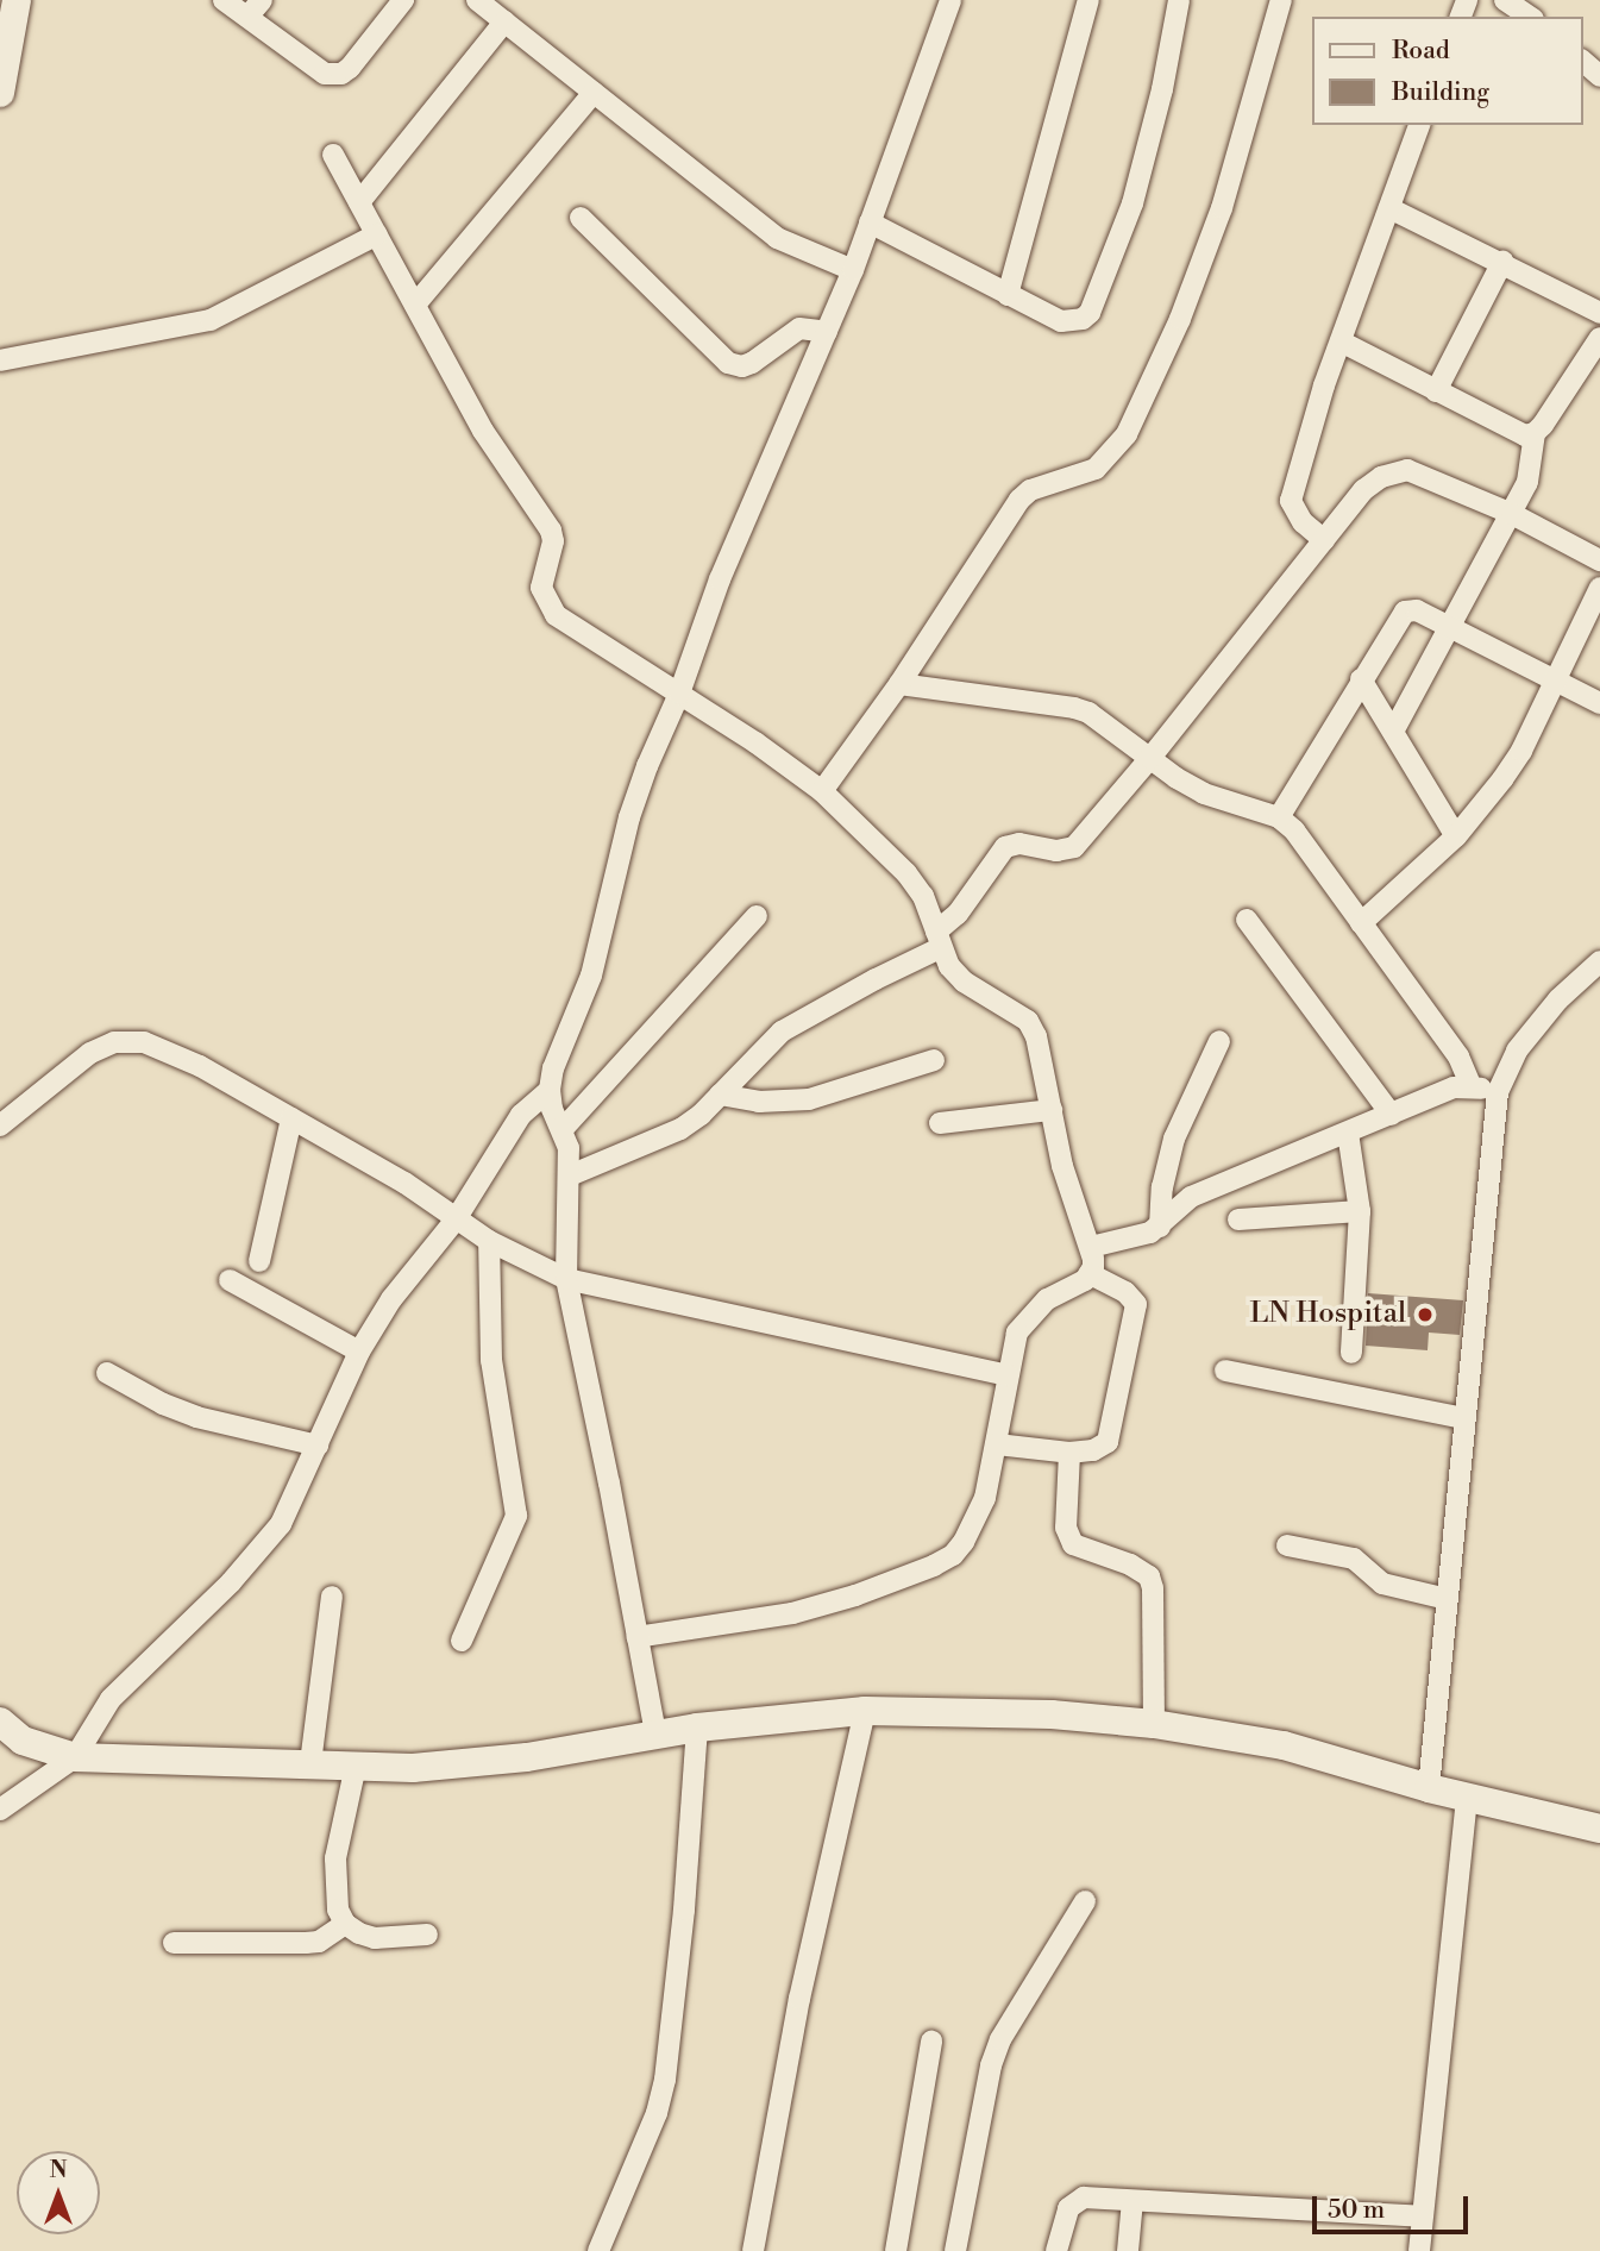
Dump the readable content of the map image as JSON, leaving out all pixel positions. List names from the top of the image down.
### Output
{
  "places": ["LN Hospital"],
  "legend": ["Road", "Building"],
  "scale_bar": "50 m",
  "north": "top"
}
